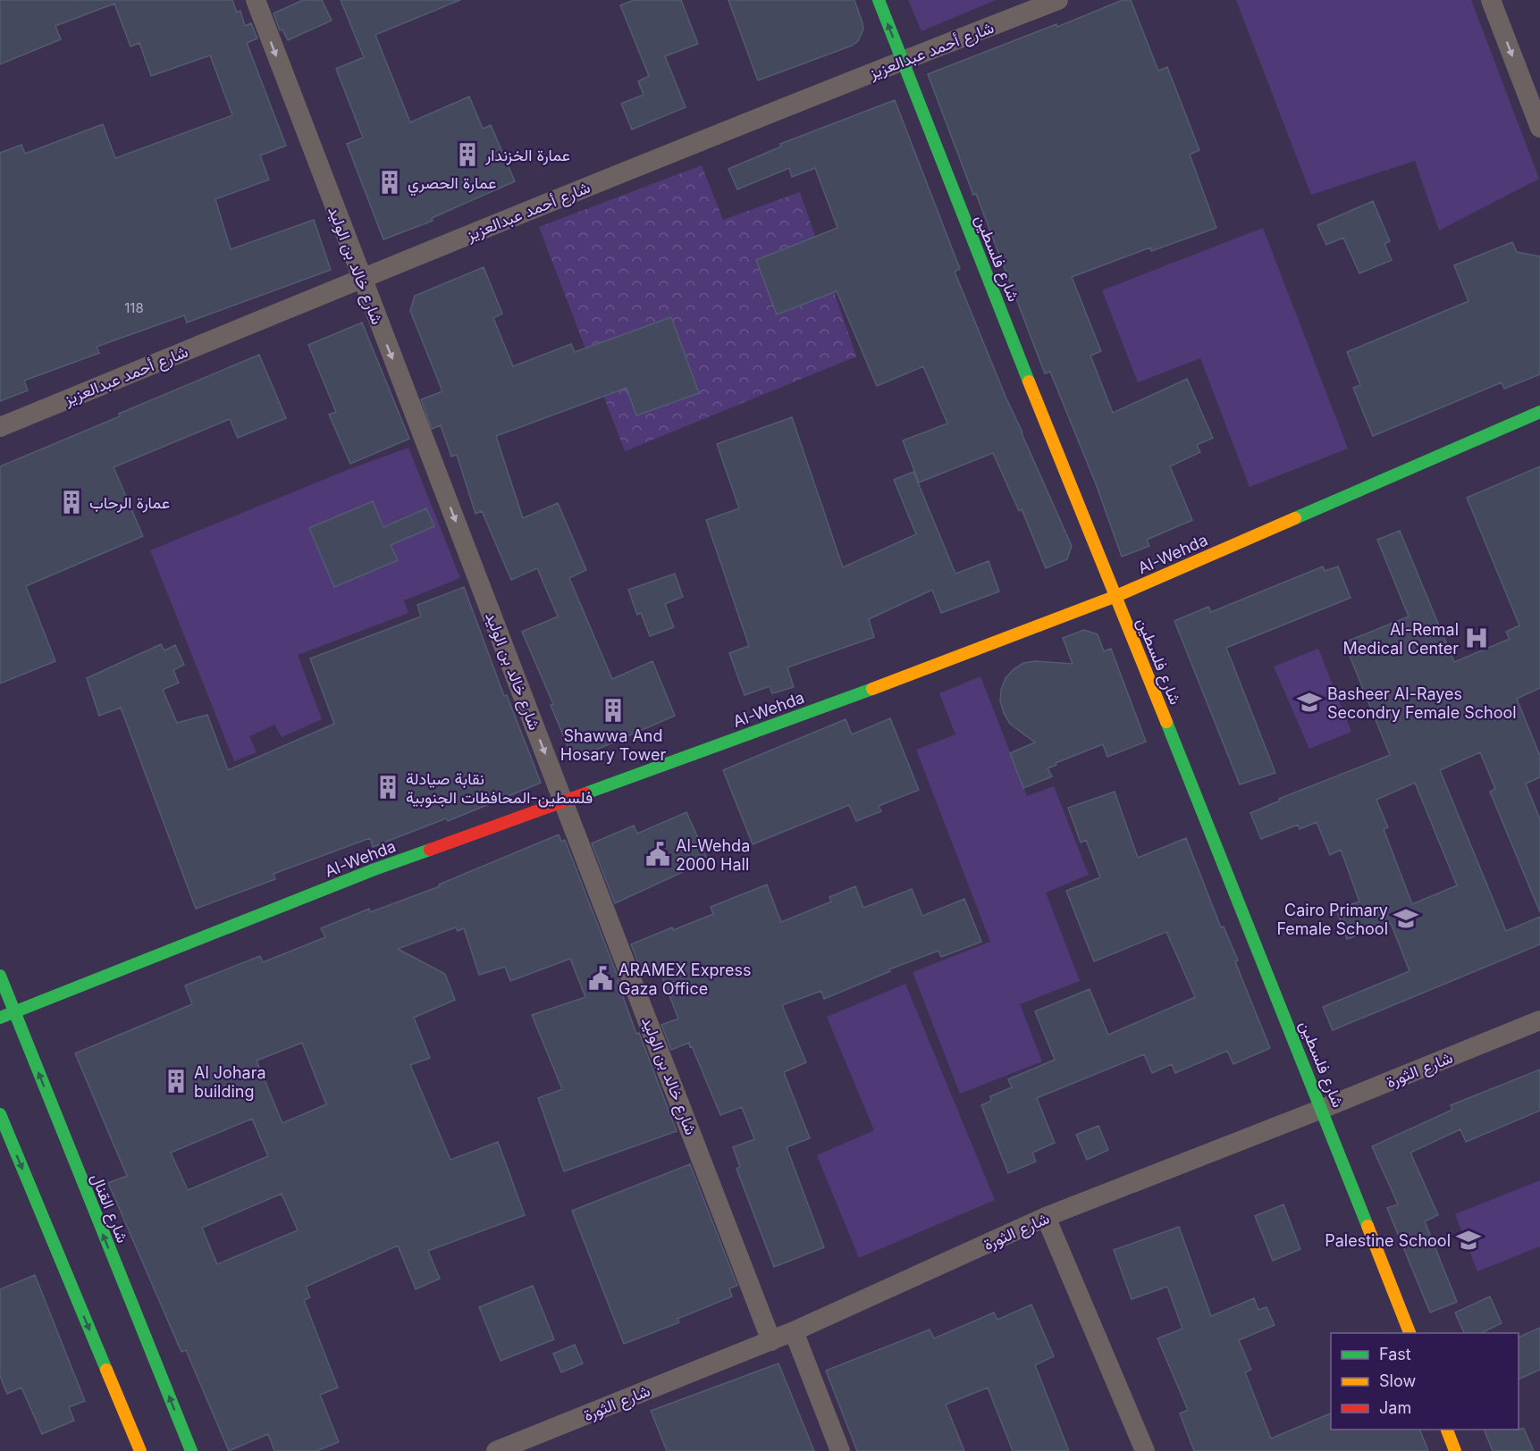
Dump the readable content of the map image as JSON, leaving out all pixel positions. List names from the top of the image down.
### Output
{
  "streets": {
    "main road": ["شارع فلسطين", "Al-Wehda", "شارع القنال"],
    "street": ["شارع أحمد عبدالعزيز", "شارع خالد بن الوليد", "شارع الثورة"]
  },
  "crossings": [
    ["شارع أحمد عبدالعزيز", "شارع فلسطين"],
    ["شارع أحمد عبدالعزيز", "شارع خالد بن الوليد"],
    ["شارع فلسطين", "Al-Wehda"],
    ["شارع فلسطين", "شارع الثورة"],
    ["شارع خالد بن الوليد", "Al-Wehda"],
    ["شارع خالد بن الوليد", "شارع الثورة"],
    ["Al-Wehda", "شارع القنال"]
  ],
  "one_way": ["شارع خالد بن الوليد"],
  "places": {
    "building": [
      "عمارة الخزندار",
      "عمارة الحصري",
      "عمارة الرحاب",
      "Shawwa And Hosary Tower",
      "نقابة صيادلة فلسطين-المحافظات الجنوبية",
      "Al Johara building"
    ],
    "hospital": ["Al-Remal Medical Center"],
    "school or university": ["Basheer Al-Rayes Secondry Female School", "Cairo Primary Female School", "Palestine School"],
    "public building": ["Al-Wehda 2000 Hall", "ARAMEX Express Gaza Office"]
  },
  "house_numbers": ["118"],
  "legend": ["Fast", "Slow", "Jam"]
}
